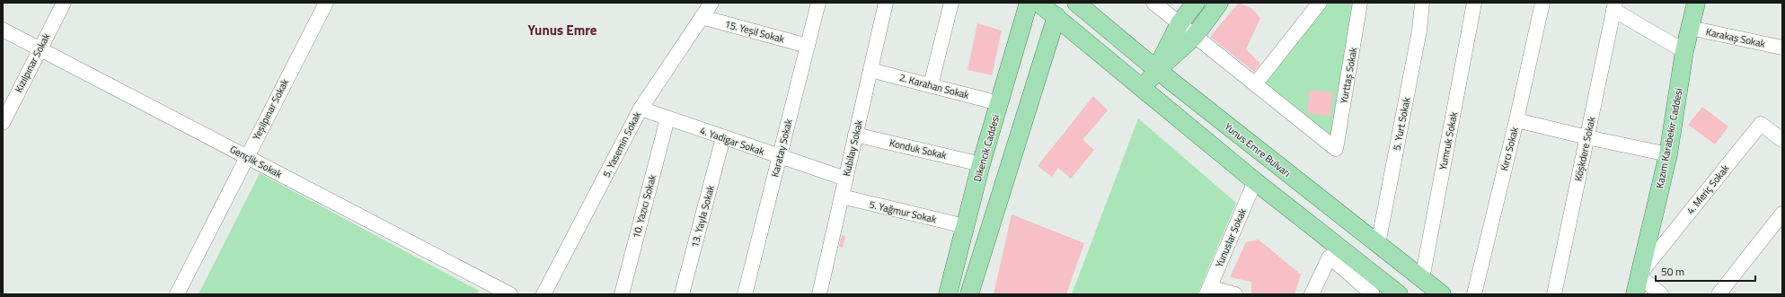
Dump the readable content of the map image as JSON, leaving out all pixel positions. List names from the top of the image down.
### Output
{
  "streets": {
    "main road": ["Kazım Karabekir Caddesi", "Dikencik Caddesi", "Yunus Emre Bulvarı"],
    "street": [
      "15. Yeşil Sokak",
      "Karakaş Sokak",
      "Kızılpınar Sokak",
      "Yurttaş Sokak",
      "2. Karahan Sokak",
      "Yeşilpınar Sokak",
      "5. Yurt Sokak",
      "4. Yadigar Sokak",
      "Yumruk Sokak",
      "5. Yasemin Sokak",
      "Karatay Sokak",
      "Kubilay Sokak",
      "Konduk Sokak",
      "Kırcı Sokak",
      "Köşkdere Sokak",
      "Gençlik Sokak",
      "4. Meriç Sokak",
      "10. Yazıcı Sokak",
      "5. Yağmur Sokak",
      "13. Yayla Sokak",
      "Yunuslar Sokak"
    ]
  },
  "crossings": [
    ["15. Yeşil Sokak", "5. Yasemin Sokak"],
    ["15. Yeşil Sokak", "Karatay Sokak"],
    ["Karakaş Sokak", "Kazım Karabekir Caddesi"],
    ["Kızılpınar Sokak", "Gençlik Sokak"],
    ["2. Karahan Sokak", "Kubilay Sokak"],
    ["2. Karahan Sokak", "Dikencik Caddesi"],
    ["Yeşilpınar Sokak", "Gençlik Sokak"],
    ["5. Yurt Sokak", "Yunus Emre Bulvarı"],
    ["Kazım Karabekir Caddesi", "4. Meriç Sokak"],
    ["4. Yadigar Sokak", "5. Yasemin Sokak"],
    ["4. Yadigar Sokak", "Karatay Sokak"],
    ["4. Yadigar Sokak", "Kubilay Sokak"],
    ["4. Yadigar Sokak", "10. Yazıcı Sokak"],
    ["4. Yadigar Sokak", "13. Yayla Sokak"],
    ["Yumruk Sokak", "Yunus Emre Bulvarı"],
    ["Kubilay Sokak", "Konduk Sokak"],
    ["Kubilay Sokak", "5. Yağmur Sokak"],
    ["Dikencik Caddesi", "Konduk Sokak"],
    ["Dikencik Caddesi", "5. Yağmur Sokak"]
  ],
  "districts": ["Yunus Emre"],
  "scale_bar": "50 m"
}
